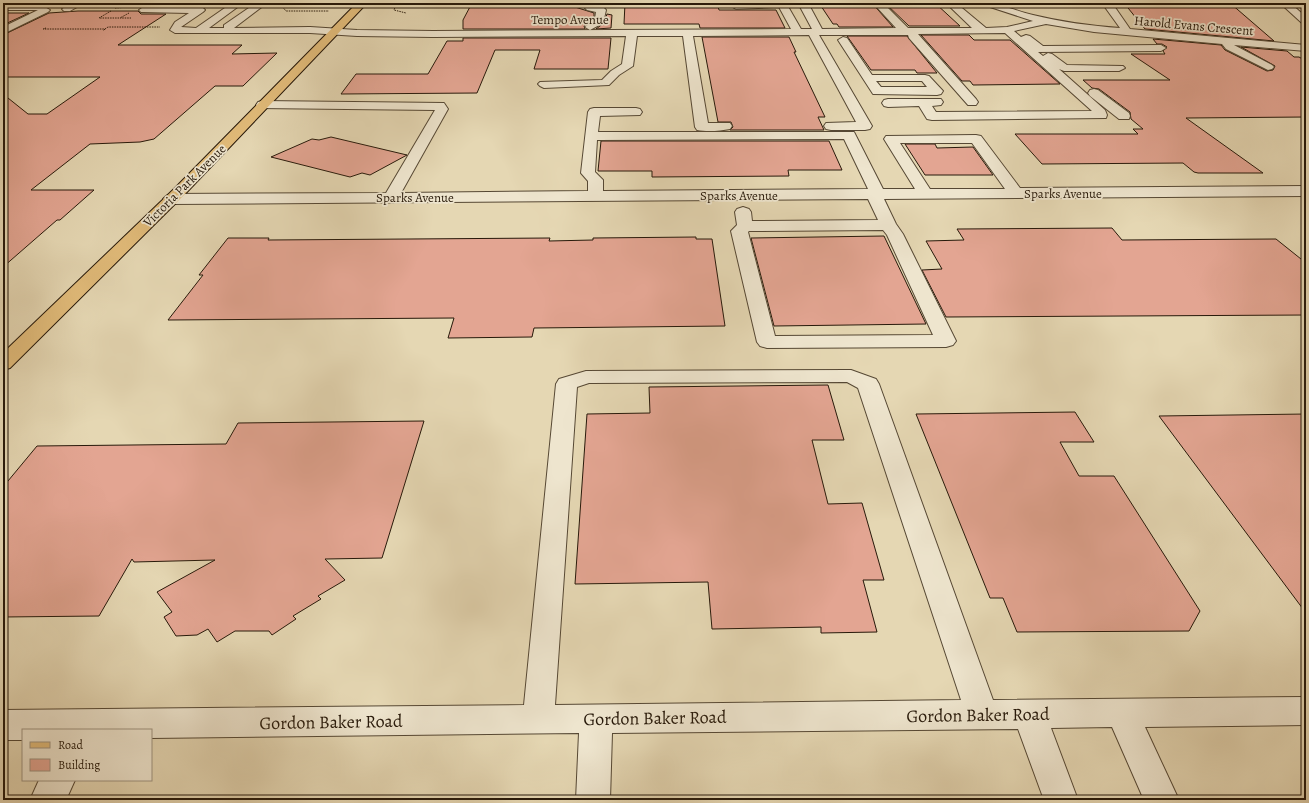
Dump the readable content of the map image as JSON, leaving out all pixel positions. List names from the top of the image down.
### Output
{
  "streets": {
    "main road": ["Victoria Park Avenue"],
    "street": [
      "Tempo Avenue",
      "Harold Evans Crescent",
      "Sparks Avenue",
      "Gordon Baker Road"
    ]
  },
  "crossings": [
    ["Tempo Avenue", "Victoria Park Avenue"],
    ["Victoria Park Avenue", "Sparks Avenue"]
  ],
  "legend": ["Road", "Building"]
}
